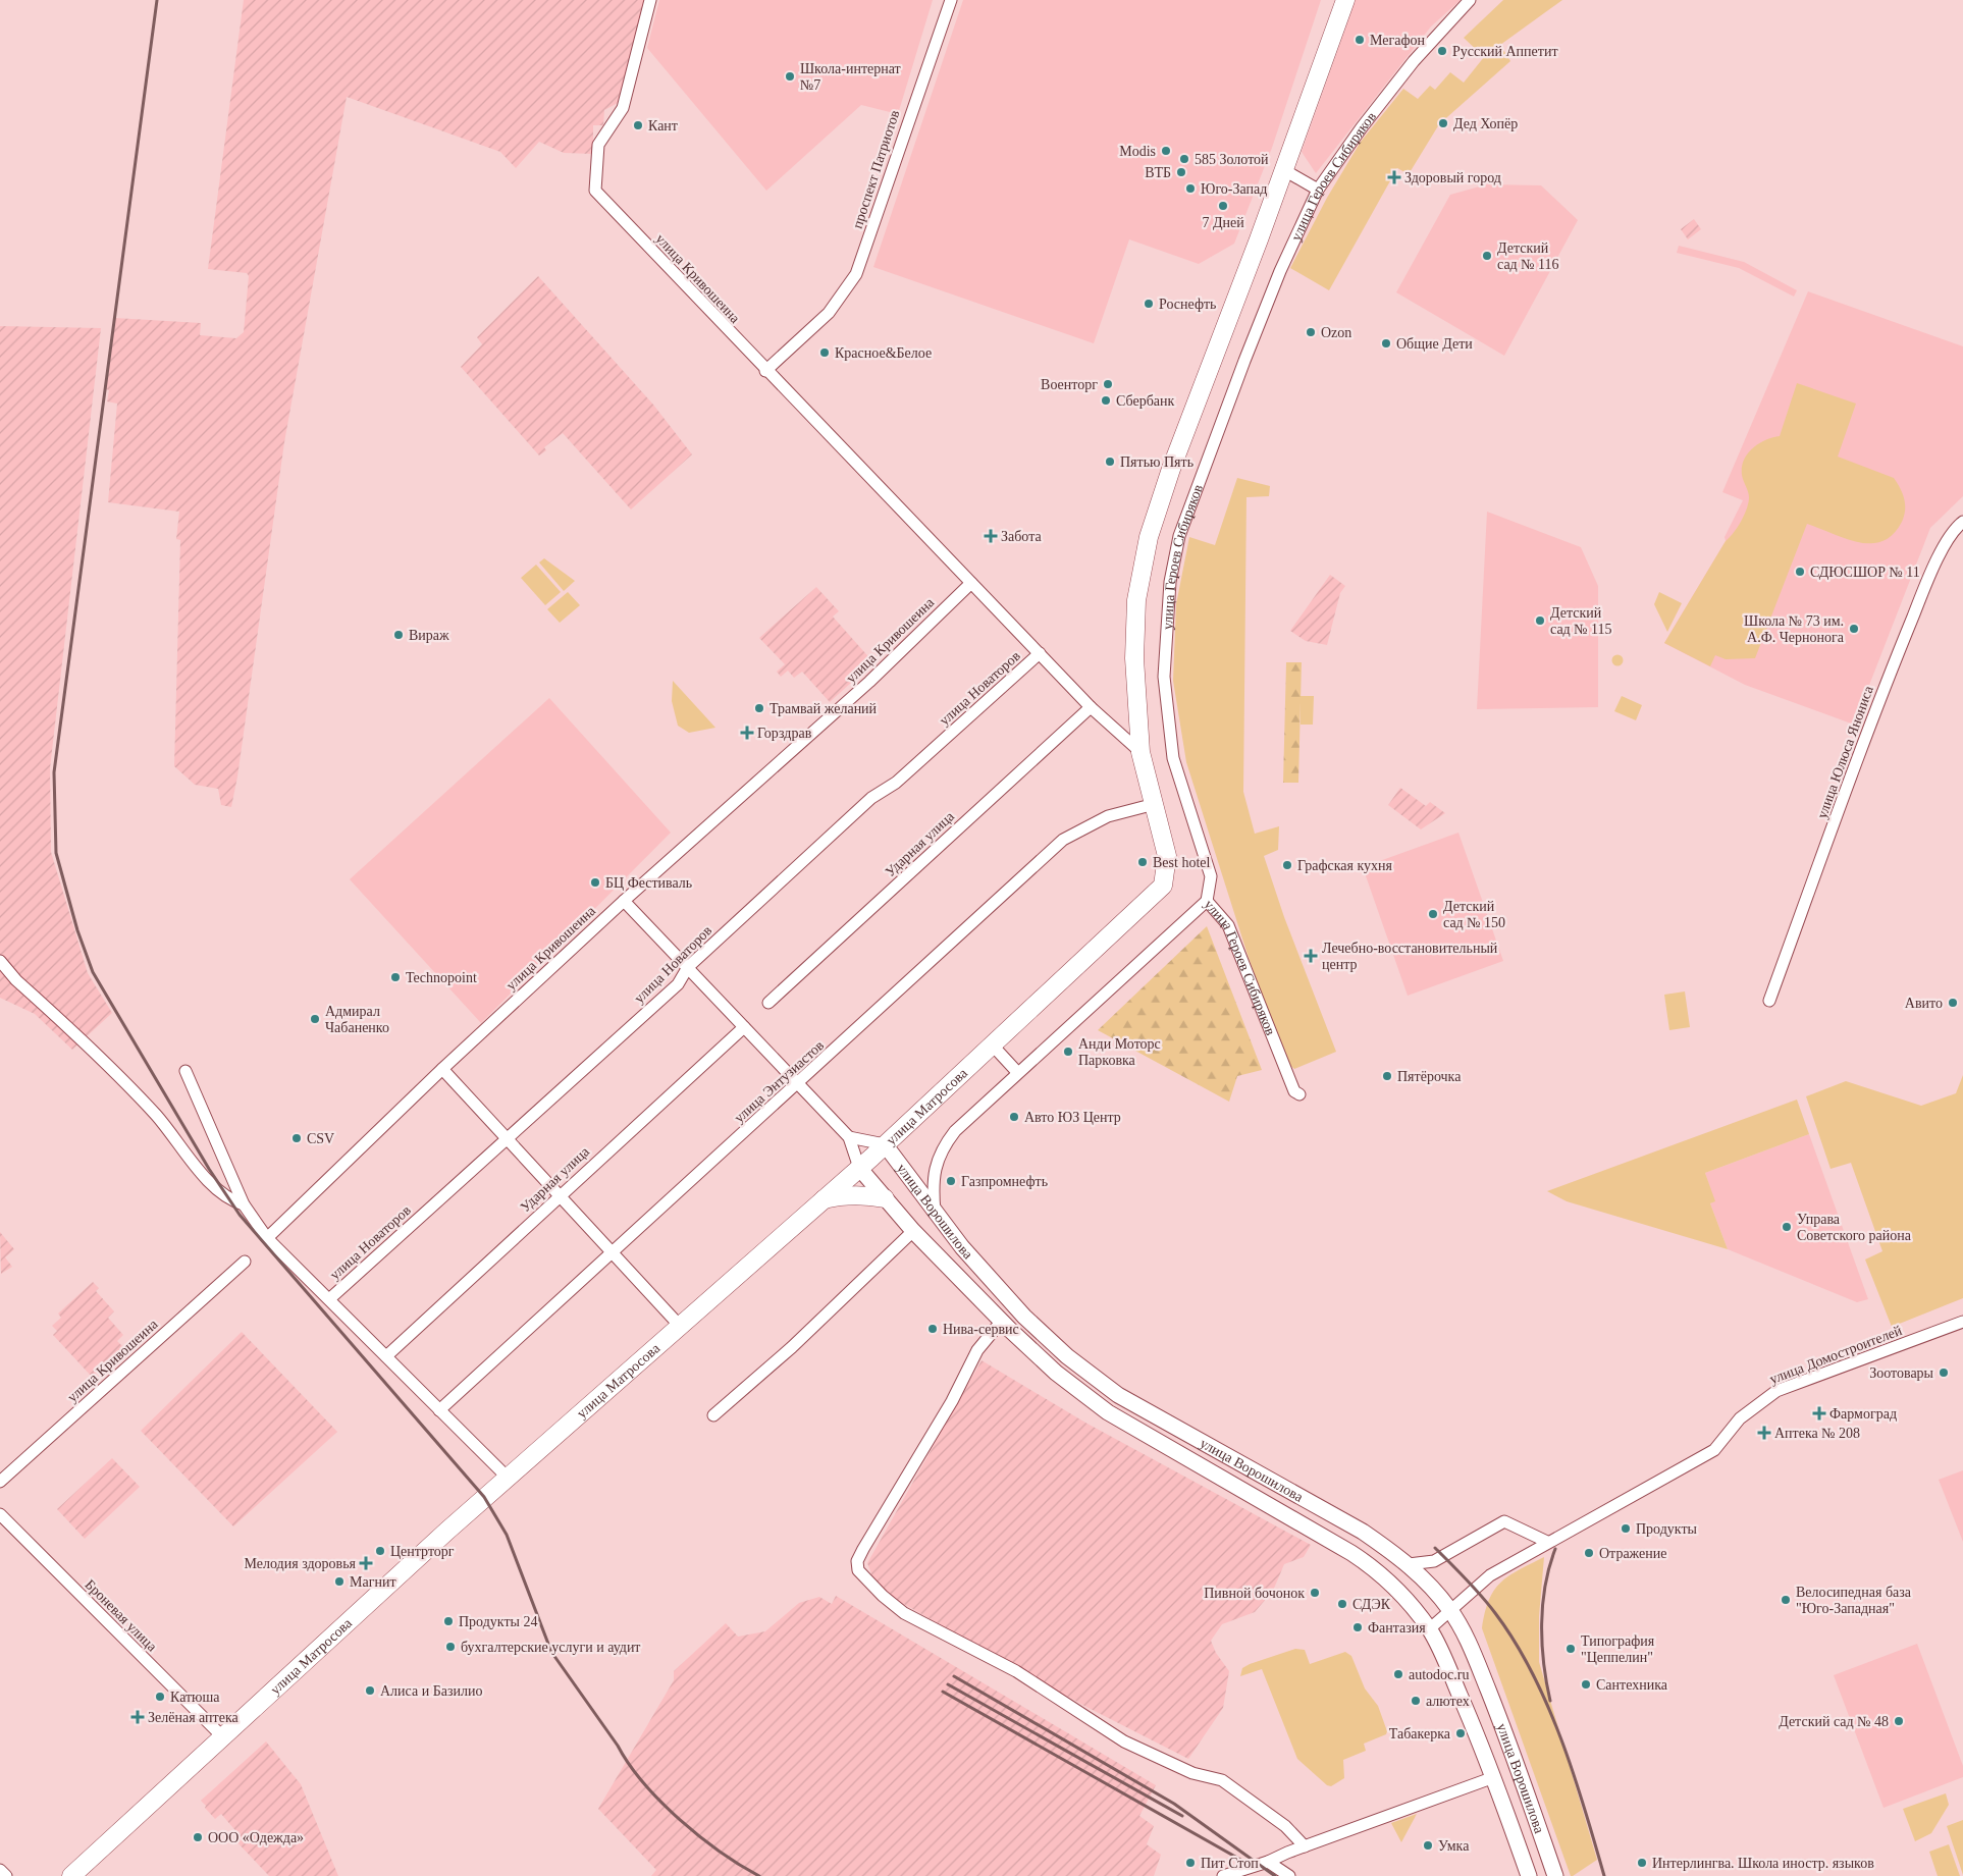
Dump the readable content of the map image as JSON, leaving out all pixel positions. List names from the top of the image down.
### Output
{
  "streets": {
    "highway": ["улица Матросова"],
    "main road": ["улица Ворошилова"],
    "street": [
      "проспект Патриотов",
      "улица Героев Сибиряков",
      "улица Кривошеина",
      "улица Новаторов",
      "улица Юлюса Янониса",
      "Ударная улица",
      "улица Энтузиастов",
      "улица Домостроителей",
      "Броневая улица"
    ]
  },
  "crossings": [
    ["проспект Патриотов", "улица Кривошеина"],
    ["улица Кривошеина", "улица Новаторов"],
    ["улица Кривошеина", "Ударная улица"],
    ["улица Кривошеина", "улица Ворошилова"],
    ["улица Новаторов", "улица Ворошилова"],
    ["Ударная улица", "улица Ворошилова"],
    ["улица Энтузиастов", "улица Матросова"],
    ["улица Энтузиастов", "улица Ворошилова"],
    ["улица Матросова", "улица Ворошилова"],
    ["улица Матросова", "Броневая улица"],
    ["улица Ворошилова", "улица Домостроителей"]
  ],
  "places": {
    "other": [
      "Мегафон",
      "Русский Аппетит",
      "Школа-интернат №7",
      "Дед Хопёр",
      "Кант",
      "Modis",
      "585 Золотой",
      "ВТБ",
      "Юго-Запад",
      "7 Дней",
      "Детский сад № 116",
      "Роснефть",
      "Ozon",
      "Общие Дети",
      "Красное&Белое",
      "Военторг",
      "Сбербанк",
      "Пятью Пять",
      "СДЮСШОР № 11",
      "Детский сад № 115",
      "Школа № 73 им. А.Ф. Чернонога",
      "Вираж",
      "Трамвай желаний",
      "Best hotel",
      "Графская кухня",
      "БЦ Фестиваль",
      "Детский сад № 150",
      "Technopoint",
      "Авито",
      "Адмирал Чабаненко",
      "Анди Моторс Парковка",
      "Пятёрочка",
      "Авто ЮЗ Центр",
      "CSV",
      "Газпромнефть",
      "Управа Советского района",
      "Нива-сервис",
      "Зоотовары",
      "Продукты",
      "Центрторг",
      "Отражение",
      "Магнит",
      "Пивной бочонок",
      "Велосипедная база \"Юго-Западная\"",
      "СДЭК",
      "Продукты 24",
      "Фантазия",
      "бухгалтерские услуги и аудит",
      "Типография \"Цеппелин\"",
      "autodoc.ru",
      "Сантехника",
      "Алиса и Базилио",
      "Катюша",
      "алютех",
      "Детский сад № 48",
      "Табакерка",
      "ООО «Одежда»",
      "Умка",
      "Пит Стоп",
      "Интерлингва. Школа иностр. языков"
    ],
    "health": [
      "Здоровый город",
      "Забота",
      "Горздрав",
      "Лечебно-восстановительный центр",
      "Фармоград",
      "Аптека № 208",
      "Мелодия здоровья",
      "Зелёная аптека"
    ]
  }
}
